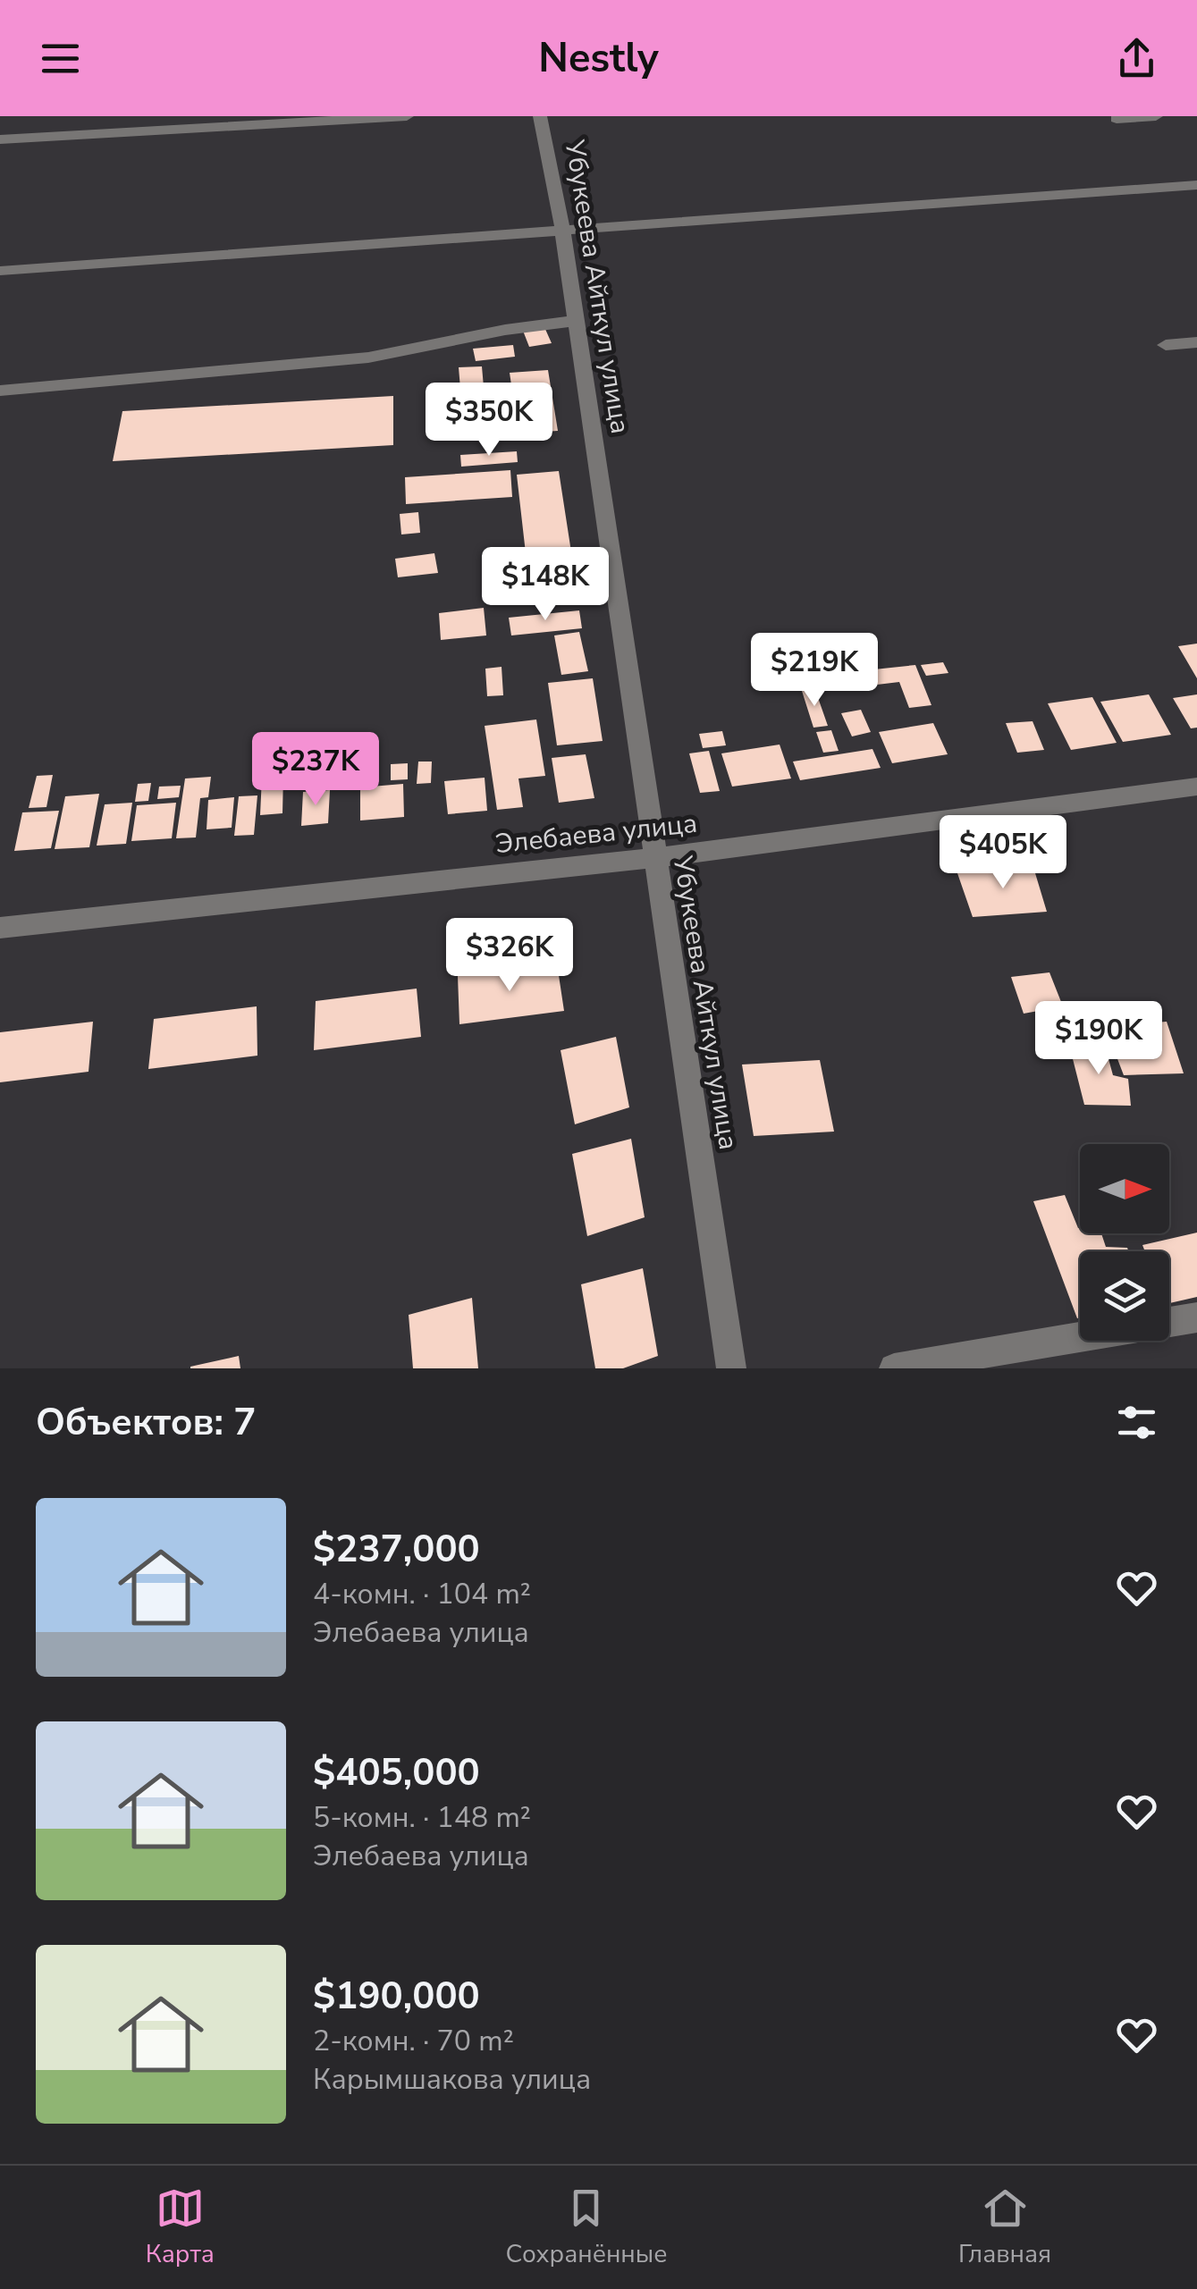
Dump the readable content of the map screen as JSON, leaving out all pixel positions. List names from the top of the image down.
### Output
{
  "streets": {
    "street": ["Убукеева Айткул улица", "Элебаева улица"]
  },
  "crossings": [
    ["Убукеева Айткул улица", "Элебаева улица"]
  ],
  "north": "right",
  "page": {
    "header": "Nestly",
    "price": [
      "$350K",
      "$148K",
      "$219K",
      "$237K",
      "$405K",
      "$326K",
      "$190K"
    ],
    "heading": "Объектов: 7",
    "list": [
      {
        "name": "$237,000",
        "note": "4-комн. · 104 m² · Элебаева улица"
      },
      {
        "name": "$405,000",
        "note": "5-комн. · 148 m² · Элебаева улица"
      },
      {
        "name": "$190,000",
        "note": "2-комн. · 70 m² · Карымшакова улица"
      }
    ],
    "tabs": ["Карта", "Сохранённые", "Главная"]
  }
}
